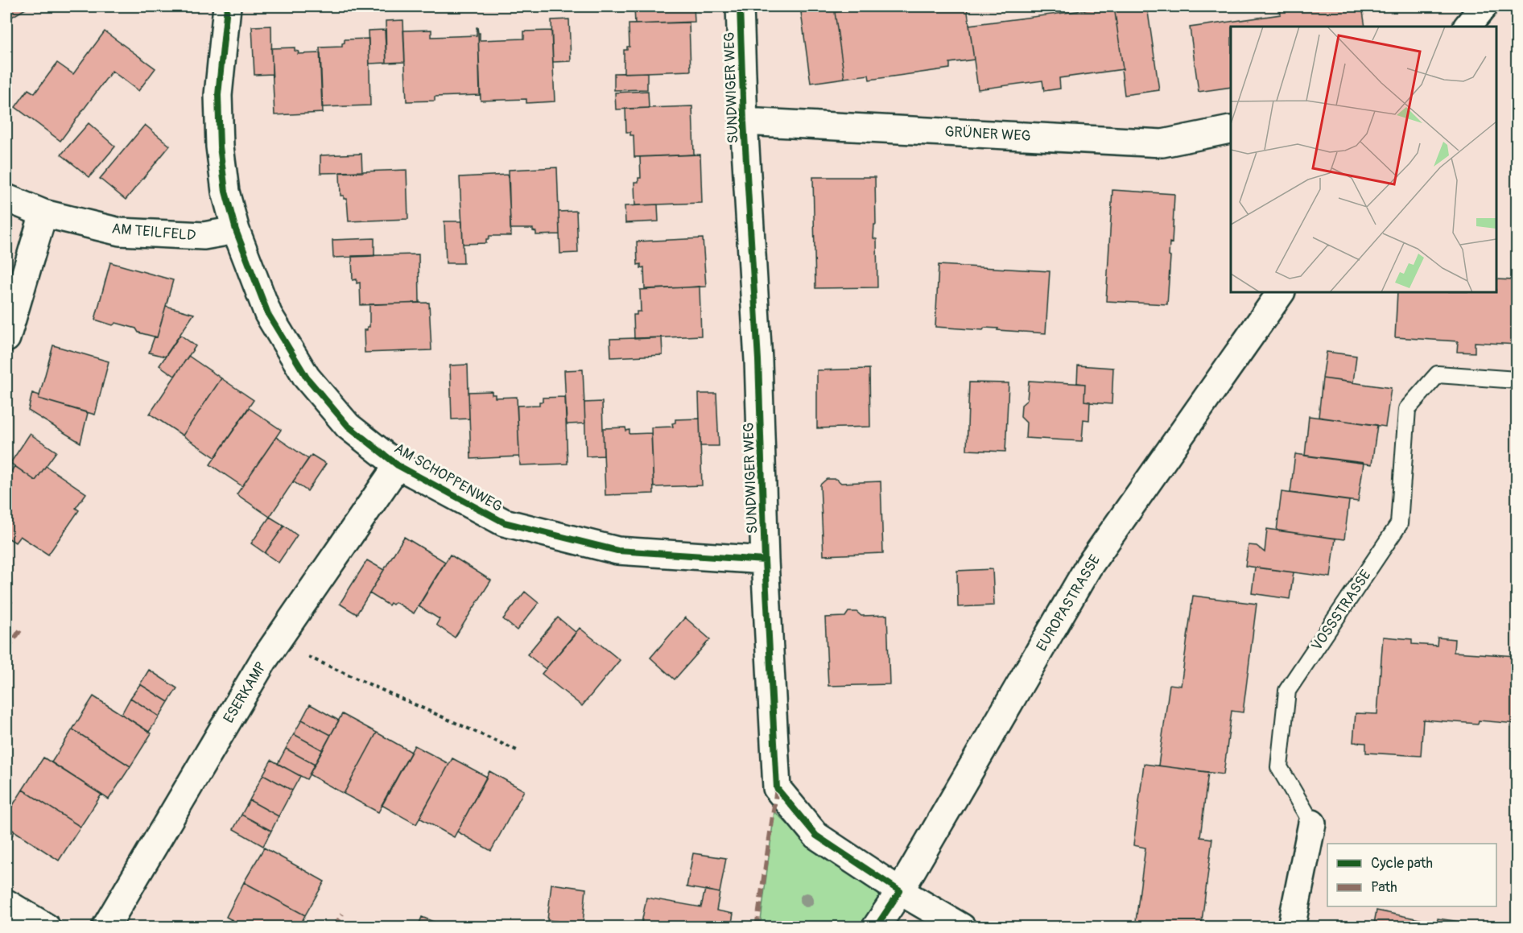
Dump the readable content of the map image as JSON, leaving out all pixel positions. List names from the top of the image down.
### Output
{
  "streets": {
    "street": [
      "SUNDWIGER WEG",
      "GRÜNER WEG",
      "AM TEILFELD",
      "AM SCHOPPENWEG",
      "EUROPASTRASSE",
      "VOSSSTRASSE",
      "ESERKAMP"
    ]
  },
  "crossings": [
    ["SUNDWIGER WEG", "GRÜNER WEG"],
    ["SUNDWIGER WEG", "AM SCHOPPENWEG"],
    ["SUNDWIGER WEG", "EUROPASTRASSE"],
    ["AM TEILFELD", "AM SCHOPPENWEG"],
    ["AM SCHOPPENWEG", "ESERKAMP"]
  ],
  "legend": ["Cycle path", "Path"]
}
